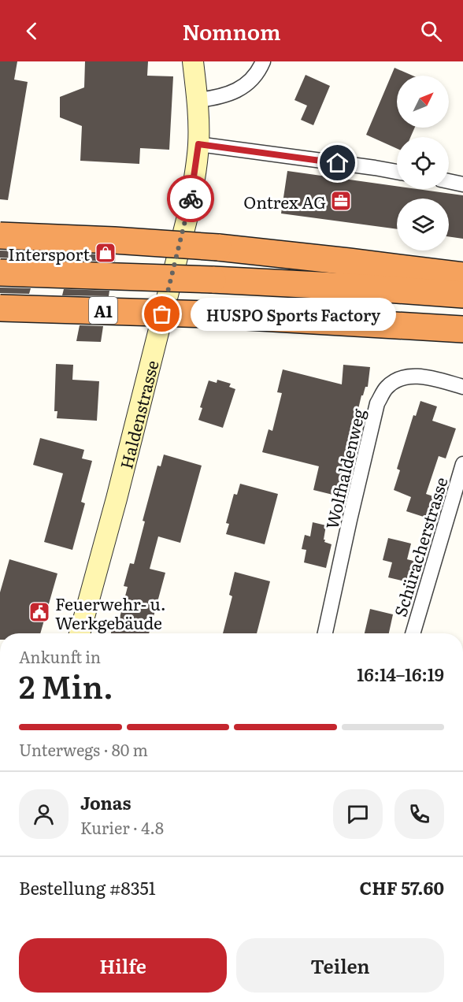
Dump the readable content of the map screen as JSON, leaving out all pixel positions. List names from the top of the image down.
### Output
{
  "streets": {
    "highway": ["A1"],
    "street": ["Haldenstrasse", "Wolfhaldenweg", "Schüracherstrasse"]
  },
  "places": {
    "office": ["Ontrex AG"],
    "shop": ["Intersport"],
    "other": ["HUSPO Sports Factory"],
    "public building": ["Feuerwehr- u. Werkgebäude"]
  },
  "north": "top right",
  "page": {
    "header": "Nomnom",
    "bubble": "HUSPO Sports Factory",
    "heading": ["2 Min.", "Ankunft in", "16:14–16:19"],
    "panel": [
      "Jonas",
      "Kurier · 4.8",
      "Bestellung #8351",
      "CHF 57.60"
    ],
    "bar": "Unterwegs · 80 m",
    "buttons": ["Hilfe", "Teilen"]
  }
}
